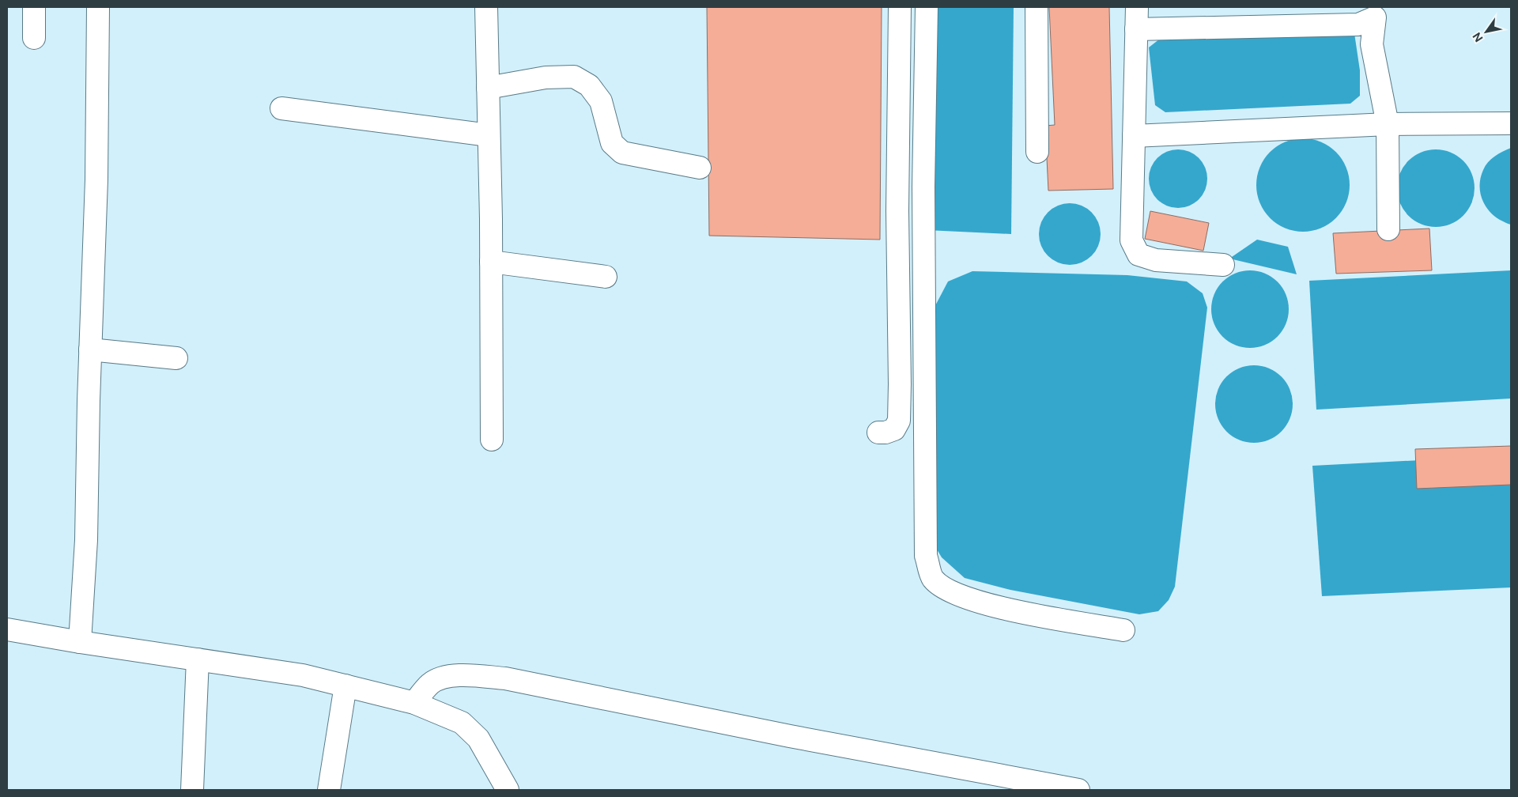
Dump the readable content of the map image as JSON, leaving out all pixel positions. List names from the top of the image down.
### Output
{
  "north": "bottom left"
}
